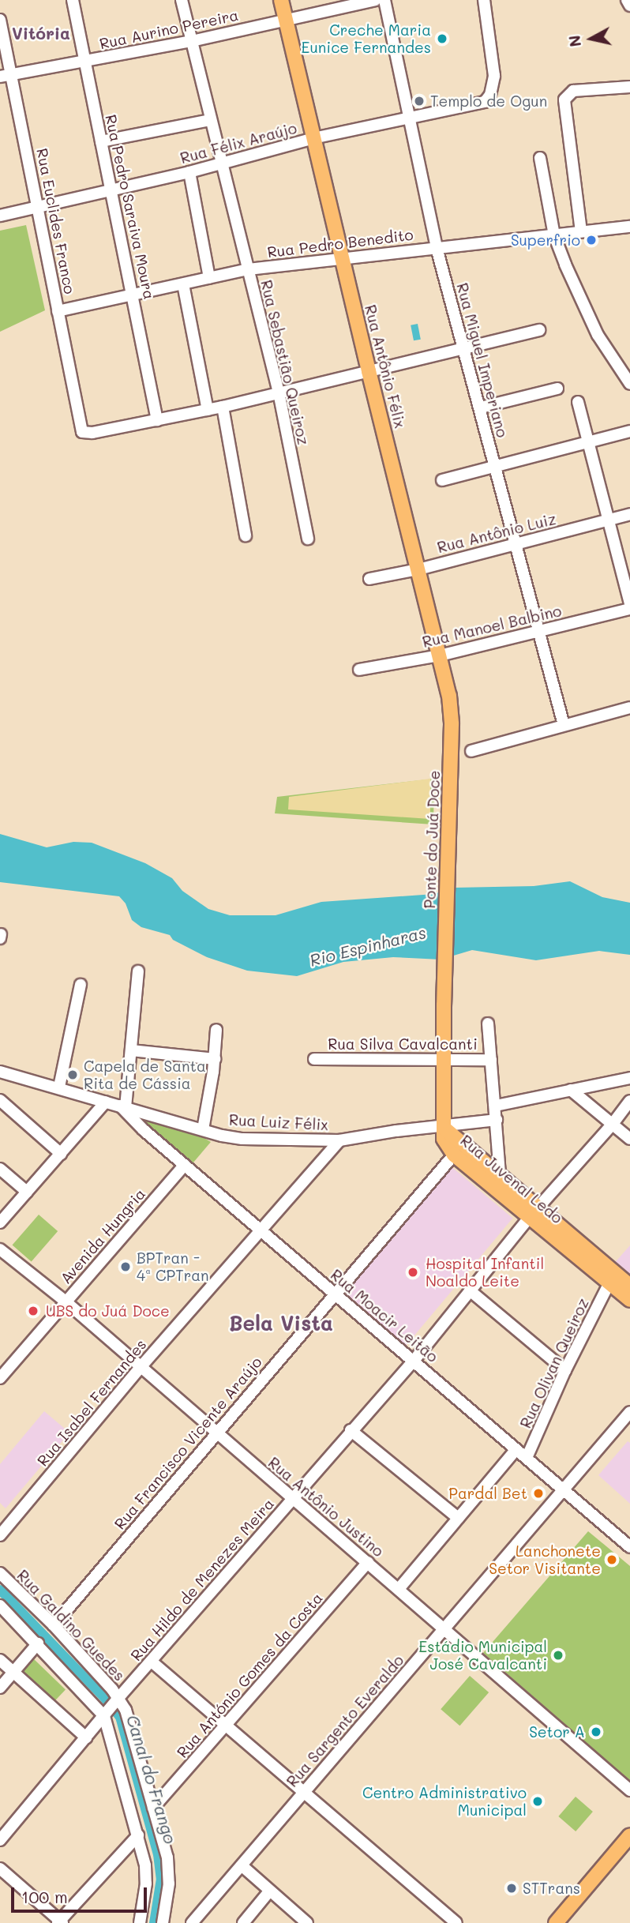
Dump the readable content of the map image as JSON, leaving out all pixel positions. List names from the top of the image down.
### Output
{
  "streets": {
    "main road": ["Rua Antônio Félix", "Ponte do Juá Doce", "Rua Juvenal Ledo"],
    "street": [
      "Rua Aurino Pereira",
      "Rua Félix Araújo",
      "Rua Pedro Saraiva Moura",
      "Rua Euclides Franco",
      "Rua Pedro Benedito",
      "Rua Miguel Imperiano",
      "Rua Sebastião Queiroz",
      "Rua Antônio Luiz",
      "Rua Manoel Balbino",
      "Rua Silva Cavalcanti",
      "Rua Luiz Félix",
      "Avenida Hungria",
      "Rua Moacir Leitão",
      "Rua Olivan Queiroz",
      "Rua Isabel Fernandes",
      "Rua Francisco Vicente Araújo",
      "Rua Antônio Justino",
      "Rua Hildo de Menezes Meira",
      "Rua Galdino Guedes",
      "Rua António Gomes da Costa",
      "Rua Sargento Everaldo"
    ]
  },
  "crossings": [
    ["Rua Aurino Pereira", "Rua Pedro Saraiva Moura"],
    ["Rua Aurino Pereira", "Rua Euclides Franco"],
    ["Rua Aurino Pereira", "Rua Sebastião Queiroz"],
    ["Rua Aurino Pereira", "Rua Antônio Félix"],
    ["Rua Félix Araújo", "Rua Pedro Saraiva Moura"],
    ["Rua Félix Araújo", "Rua Euclides Franco"],
    ["Rua Félix Araújo", "Rua Miguel Imperiano"],
    ["Rua Félix Araújo", "Rua Sebastião Queiroz"],
    ["Rua Félix Araújo", "Rua Antônio Félix"],
    ["Rua Pedro Saraiva Moura", "Rua Euclides Franco"],
    ["Rua Pedro Saraiva Moura", "Rua Pedro Benedito"],
    ["Rua Euclides Franco", "Rua Pedro Benedito"],
    ["Rua Pedro Benedito", "Rua Miguel Imperiano"],
    ["Rua Pedro Benedito", "Rua Sebastião Queiroz"],
    ["Rua Pedro Benedito", "Rua Antônio Félix"],
    ["Rua Miguel Imperiano", "Rua Antônio Luiz"],
    ["Rua Miguel Imperiano", "Rua Manoel Balbino"],
    ["Rua Antônio Félix", "Rua Antônio Luiz"],
    ["Rua Antônio Félix", "Rua Manoel Balbino"],
    ["Rua Antônio Félix", "Ponte do Juá Doce"],
    ["Ponte do Juá Doce", "Rua Silva Cavalcanti"],
    ["Ponte do Juá Doce", "Rua Luiz Félix"],
    ["Ponte do Juá Doce", "Rua Juvenal Ledo"],
    ["Rua Luiz Félix", "Rua Juvenal Ledo"],
    ["Rua Luiz Félix", "Rua Moacir Leitão"],
    ["Rua Luiz Félix", "Rua Isabel Fernandes"],
    ["Rua Juvenal Ledo", "Rua Olivan Queiroz"],
    ["Rua Juvenal Ledo", "Rua Francisco Vicente Araújo"],
    ["Rua Juvenal Ledo", "Rua Hildo de Menezes Meira"],
    ["Avenida Hungria", "Rua Moacir Leitão"],
    ["Avenida Hungria", "Rua Antônio Justino"],
    ["Rua Moacir Leitão", "Rua Olivan Queiroz"],
    ["Rua Moacir Leitão", "Rua Isabel Fernandes"],
    ["Rua Moacir Leitão", "Rua Francisco Vicente Araújo"],
    ["Rua Moacir Leitão", "Rua Hildo de Menezes Meira"],
    ["Rua Moacir Leitão", "Rua Sargento Everaldo"],
    ["Rua Isabel Fernandes", "Rua Antônio Justino"],
    ["Rua Francisco Vicente Araújo", "Rua Antônio Justino"],
    ["Rua Francisco Vicente Araújo", "Rua Galdino Guedes"],
    ["Rua Antônio Justino", "Rua Hildo de Menezes Meira"],
    ["Rua Antônio Justino", "Rua António Gomes da Costa"],
    ["Rua Antônio Justino", "Rua Sargento Everaldo"],
    ["Rua Hildo de Menezes Meira", "Rua Galdino Guedes"],
    ["Rua Galdino Guedes", "Rua António Gomes da Costa"]
  ],
  "districts": ["Vitória", "Bela Vista"],
  "water": ["Rio Espinharas", "Canal do Frango"],
  "places": [
    "Creche Maria Eunice Fernandes",
    "Templo de Ogun",
    "Superfrio",
    "Capela de Santa Rita de Cássia",
    "BPTran - 4ª CPTran",
    "Hospital Infantil Noaldo Leite",
    "UBS do Juá Doce",
    "Pardal Bet",
    "Lanchonete Setor Visitante",
    "Estádio Municipal José Cavalcanti",
    "Setor A",
    "Centro Administrativo Municipal",
    "STTrans"
  ],
  "scale_bar": "100 m",
  "north": "left"
}
